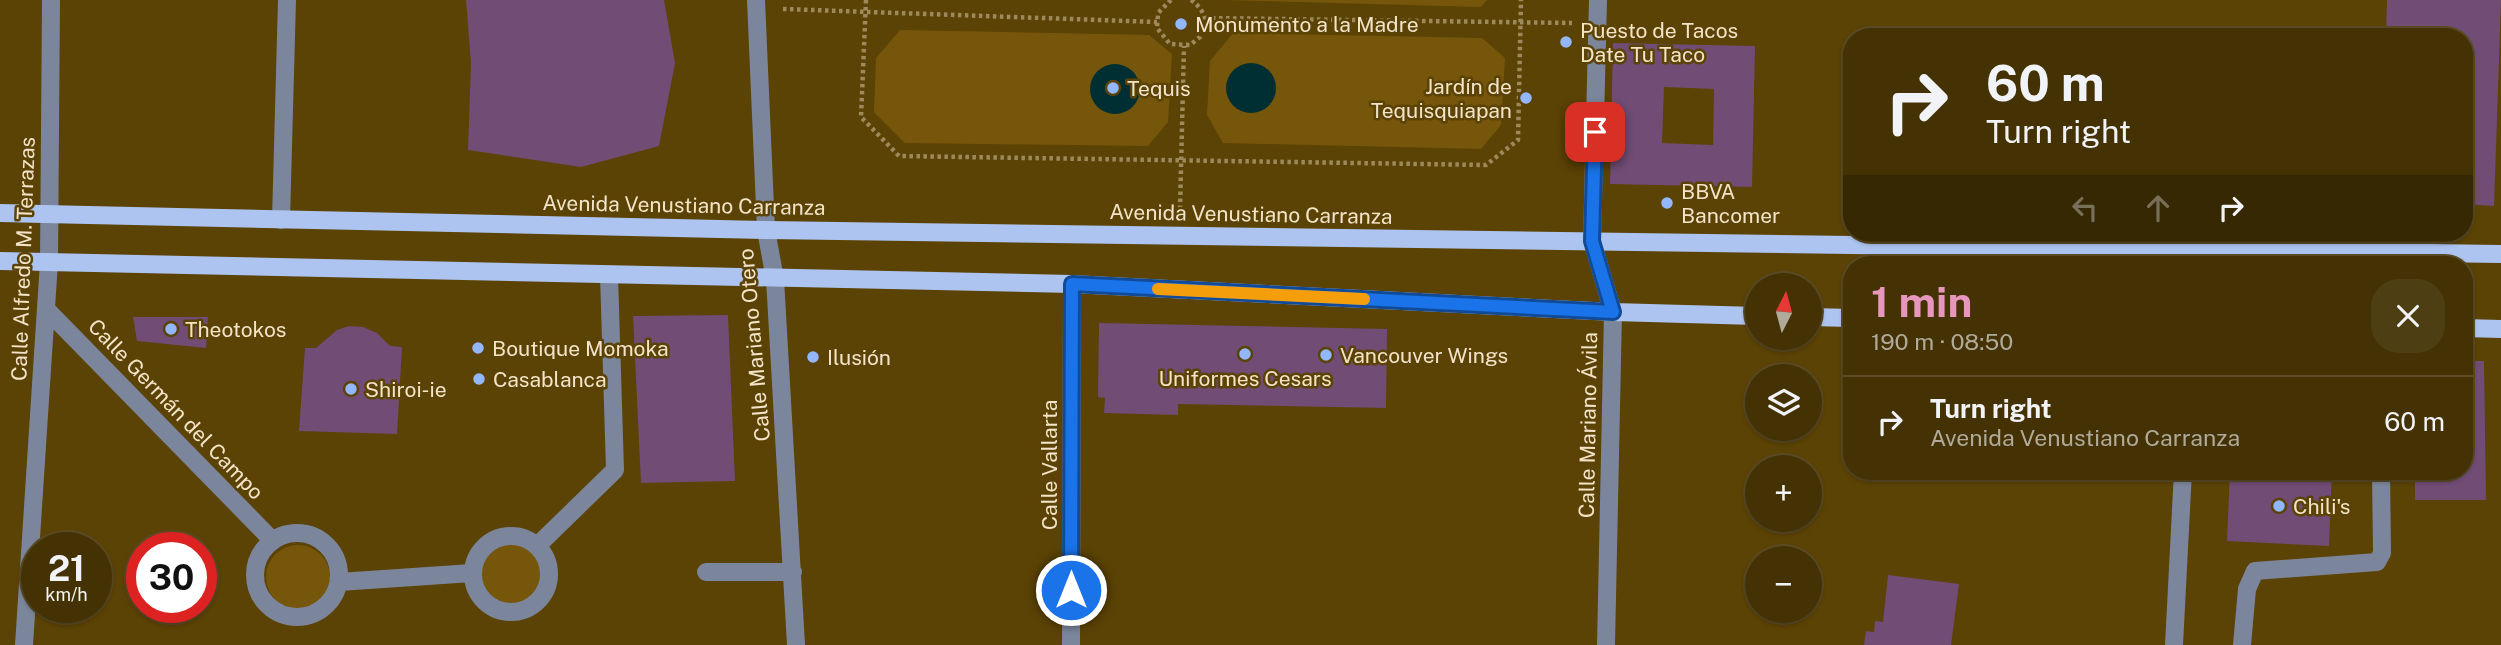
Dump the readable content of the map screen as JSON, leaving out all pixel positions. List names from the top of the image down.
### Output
{
  "streets": {
    "main road": ["Avenida Venustiano Carranza"],
    "street": [
      "Calle Alfredo M. Terrazas",
      "Calle Mariano Otero",
      "Calle Germán del Campo",
      "Calle Mariano Ávila",
      "Calle Vallarta"
    ]
  },
  "crossings": [
    ["Avenida Venustiano Carranza", "Calle Alfredo M. Terrazas"],
    ["Avenida Venustiano Carranza", "Calle Mariano Otero"],
    ["Avenida Venustiano Carranza", "Calle Mariano Ávila"],
    ["Calle Alfredo M. Terrazas", "Calle Germán del Campo"]
  ],
  "places": [
    "Monumento a la Madre",
    "Puesto de Tacos Date Tu Taco",
    "Tequis",
    "Jardín de Tequisquiapan",
    "BBVA Bancomer",
    "Theotokos",
    "Boutique Momoka",
    "Uniformes Cesars",
    "Vancouver Wings",
    "Ilusión",
    "Casablanca",
    "Shiroi-ie",
    "Chili's"
  ],
  "north": "top",
  "page": {
    "turn": ["60 m", "Turn right"],
    "heading": ["1 min", "190 m · 08:50"],
    "map_buttons": ["+", "−"],
    "list": [
      {
        "name": "Turn right",
        "note": "Avenida Venustiano Carranza",
        "value": "60 m"
      }
    ],
    "speed": "21 km/h",
    "limit": "30"
  }
}
